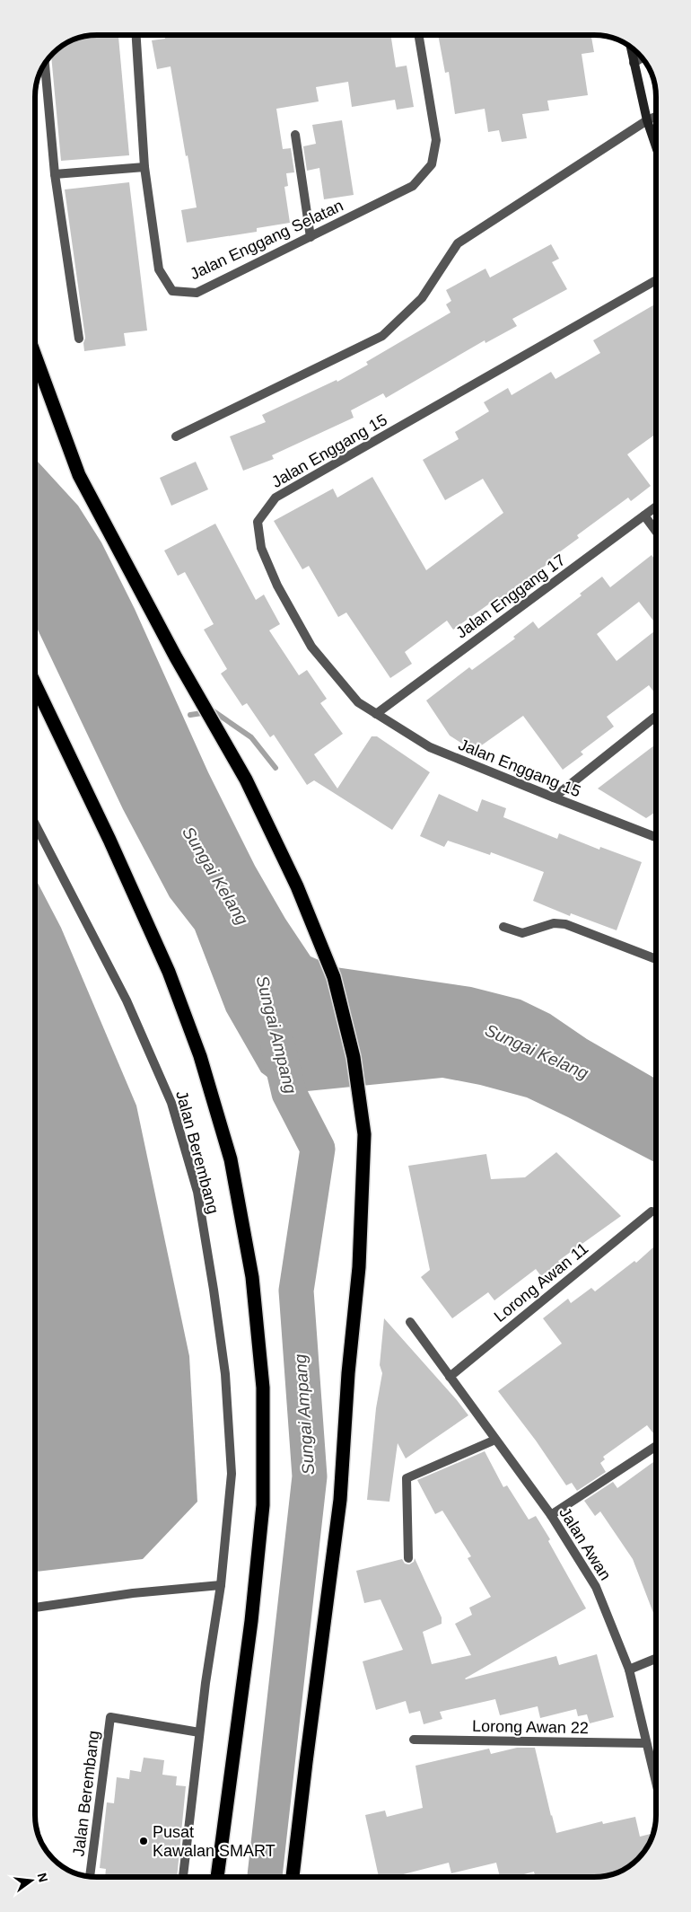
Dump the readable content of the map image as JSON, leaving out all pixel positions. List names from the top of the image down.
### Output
{
  "streets": {
    "street": [
      "Jalan Enggang Selatan",
      "Jalan Enggang 15",
      "Jalan Enggang 17",
      "Jalan Berembang",
      "Lorong Awan 11",
      "Jalan Awan",
      "Lorong Awan 22"
    ]
  },
  "crossings": [
    ["Jalan Enggang 15", "Jalan Enggang 17"],
    ["Lorong Awan 11", "Jalan Awan"],
    ["Jalan Awan", "Lorong Awan 22"]
  ],
  "water": ["Sungai Kelang", "Sungai Ampang"],
  "places": ["Pusat Kawalan SMART"],
  "north": "right"
}
